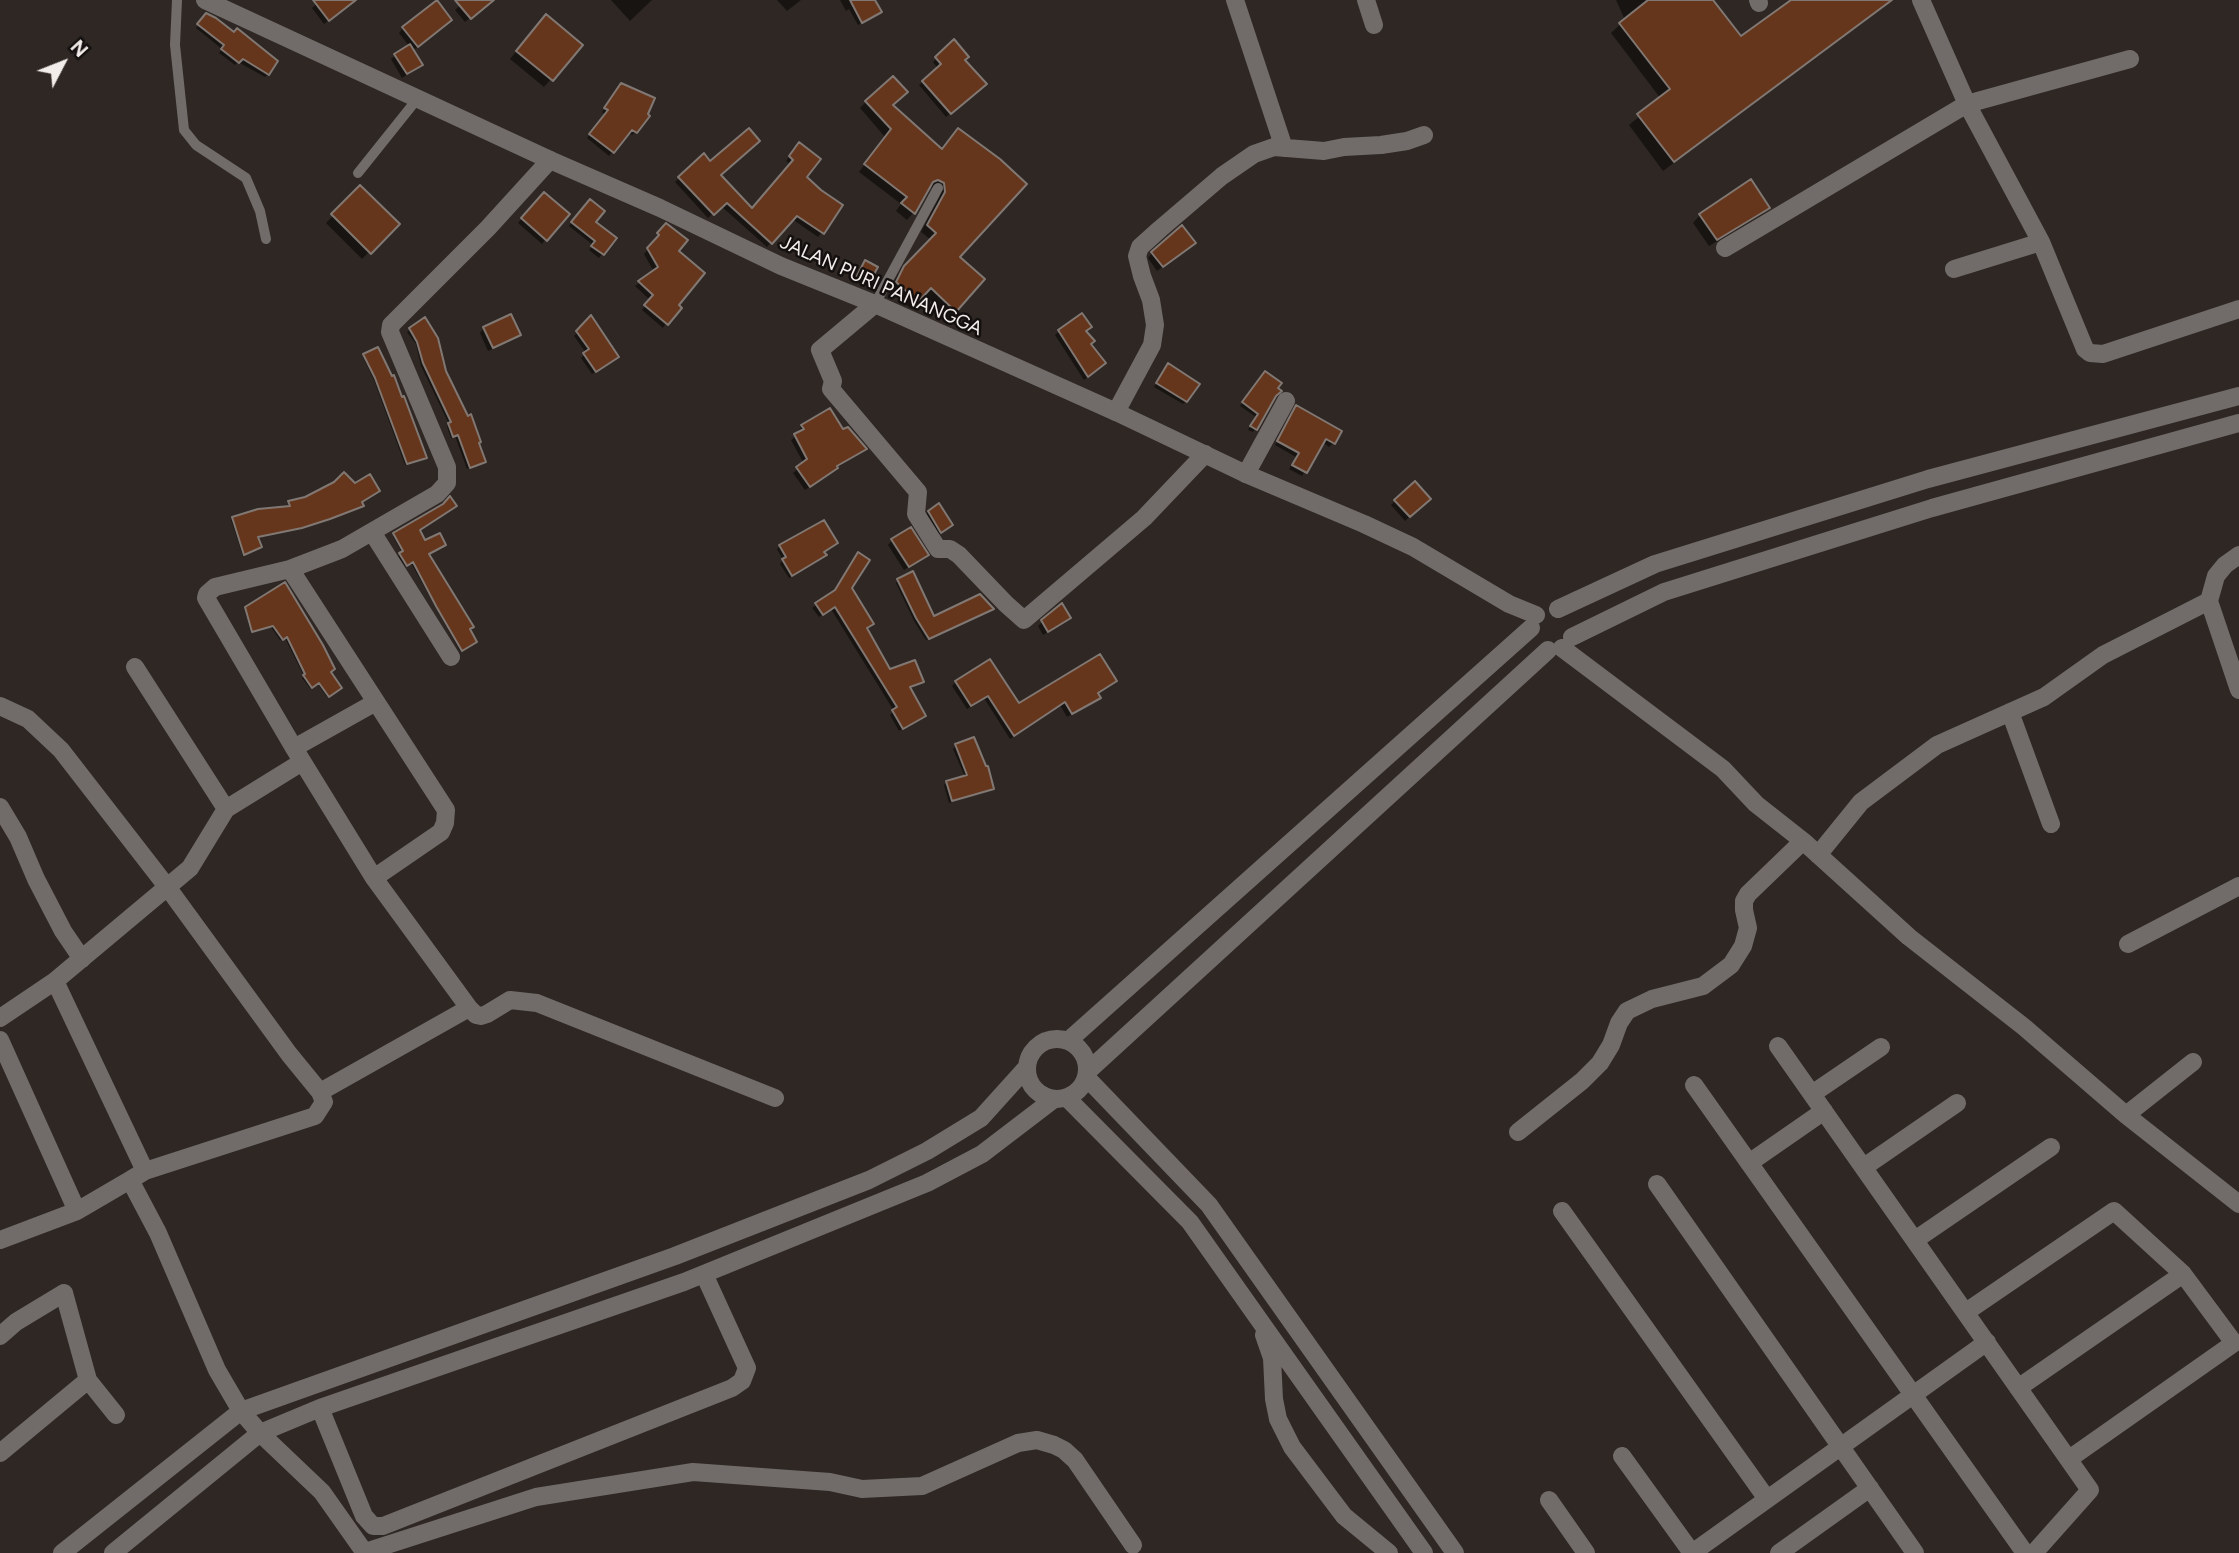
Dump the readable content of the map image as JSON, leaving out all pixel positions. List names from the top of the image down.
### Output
{
  "streets": {
    "street": ["JALAN PURI PANANGGA"]
  },
  "north": "top right"
}
